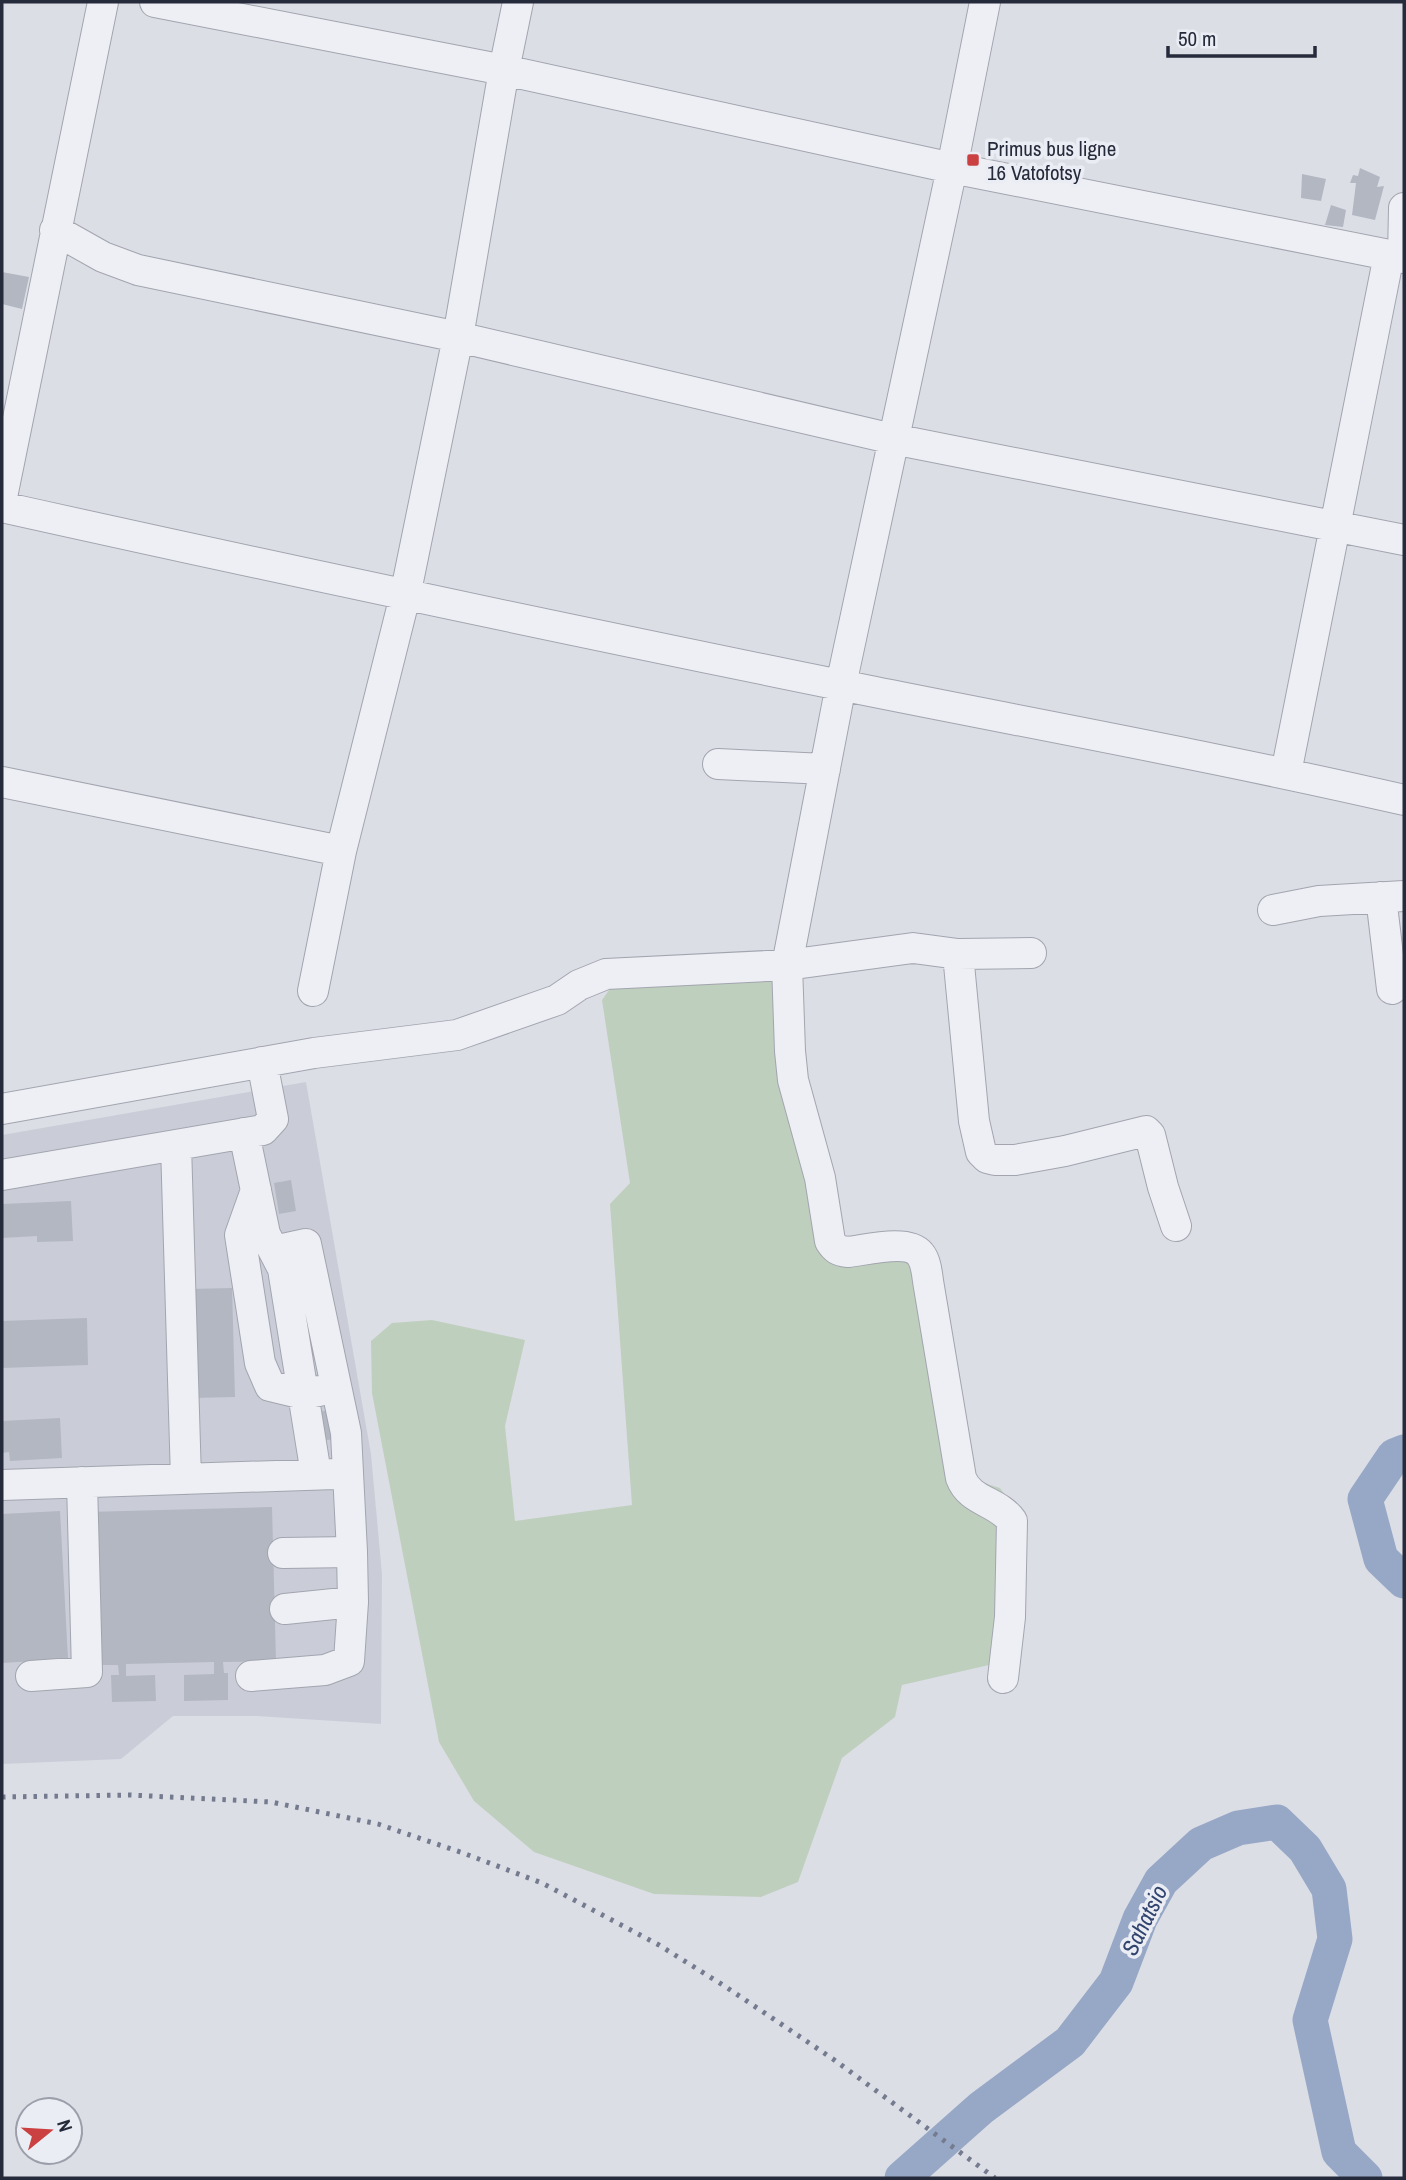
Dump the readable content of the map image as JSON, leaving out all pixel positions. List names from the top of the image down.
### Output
{
  "water": ["Sahatsio"],
  "places": {
    "transit": ["Primus bus ligne 16 Vatofotsy"]
  },
  "scale_bar": "50 m",
  "north": "right"
}
